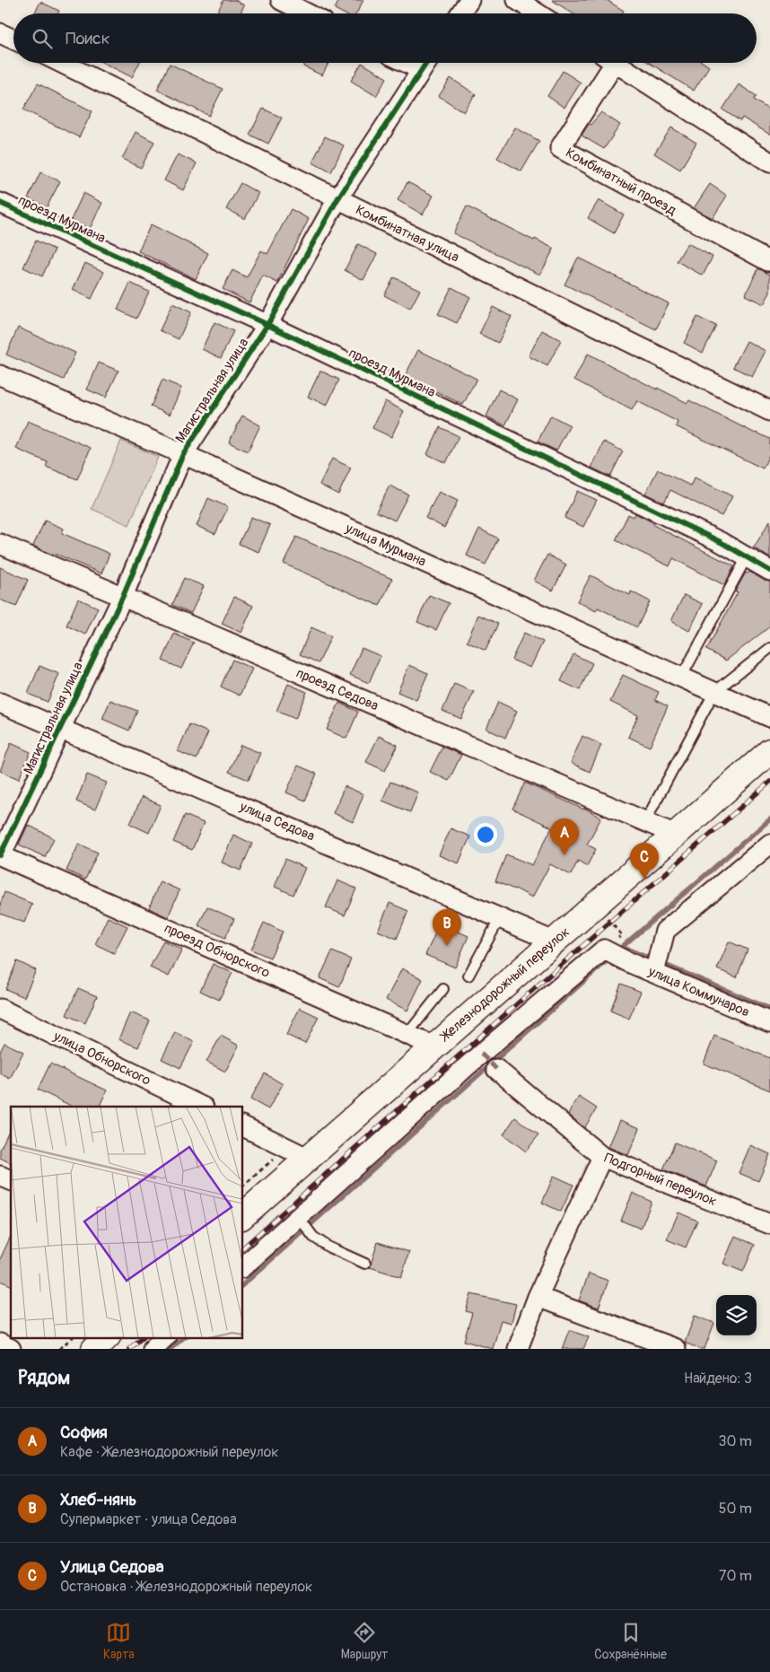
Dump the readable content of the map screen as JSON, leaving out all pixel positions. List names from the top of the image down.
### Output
{
  "streets": {
    "street": [
      "Комбинатный проезд",
      "проезд Мурмана",
      "Комбинатная улица",
      "Магистральная улица",
      "улица Мурмана",
      "проезд Седова",
      "улица Седова",
      "проезд Обнорского",
      "Железнодорожный переулок",
      "улица Коммунаров",
      "улица Обнорского",
      "Подгорный переулок"
    ]
  },
  "crossings": [
    ["проезд Мурмана", "Магистральная улица"],
    ["Комбинатная улица", "Магистральная улица"],
    ["Магистральная улица", "улица Мурмана"],
    ["Магистральная улица", "проезд Седова"],
    ["Магистральная улица", "улица Седова"],
    ["Магистральная улица", "проезд Обнорского"],
    ["проезд Седова", "Железнодорожный переулок"],
    ["улица Седова", "Железнодорожный переулок"],
    ["проезд Обнорского", "Железнодорожный переулок"]
  ],
  "page": {
    "search": "Поиск",
    "pins": ["A", "C", "B"],
    "heading": ["Рядом", "Найдено: 3"],
    "list": [
      {
        "mark": "A",
        "name": "София",
        "note": "Кафе · Железнодорожный переулок",
        "value": "30 m"
      },
      {
        "mark": "B",
        "name": "Хлеб-нянь",
        "note": "Супермаркет · улица Седова",
        "value": "50 m"
      },
      {
        "mark": "C",
        "name": "Улица Седова",
        "note": "Остановка · Железнодорожный переулок",
        "value": "70 m"
      }
    ],
    "nav": ["Карта", "Маршрут", "Сохранённые"]
  }
}
